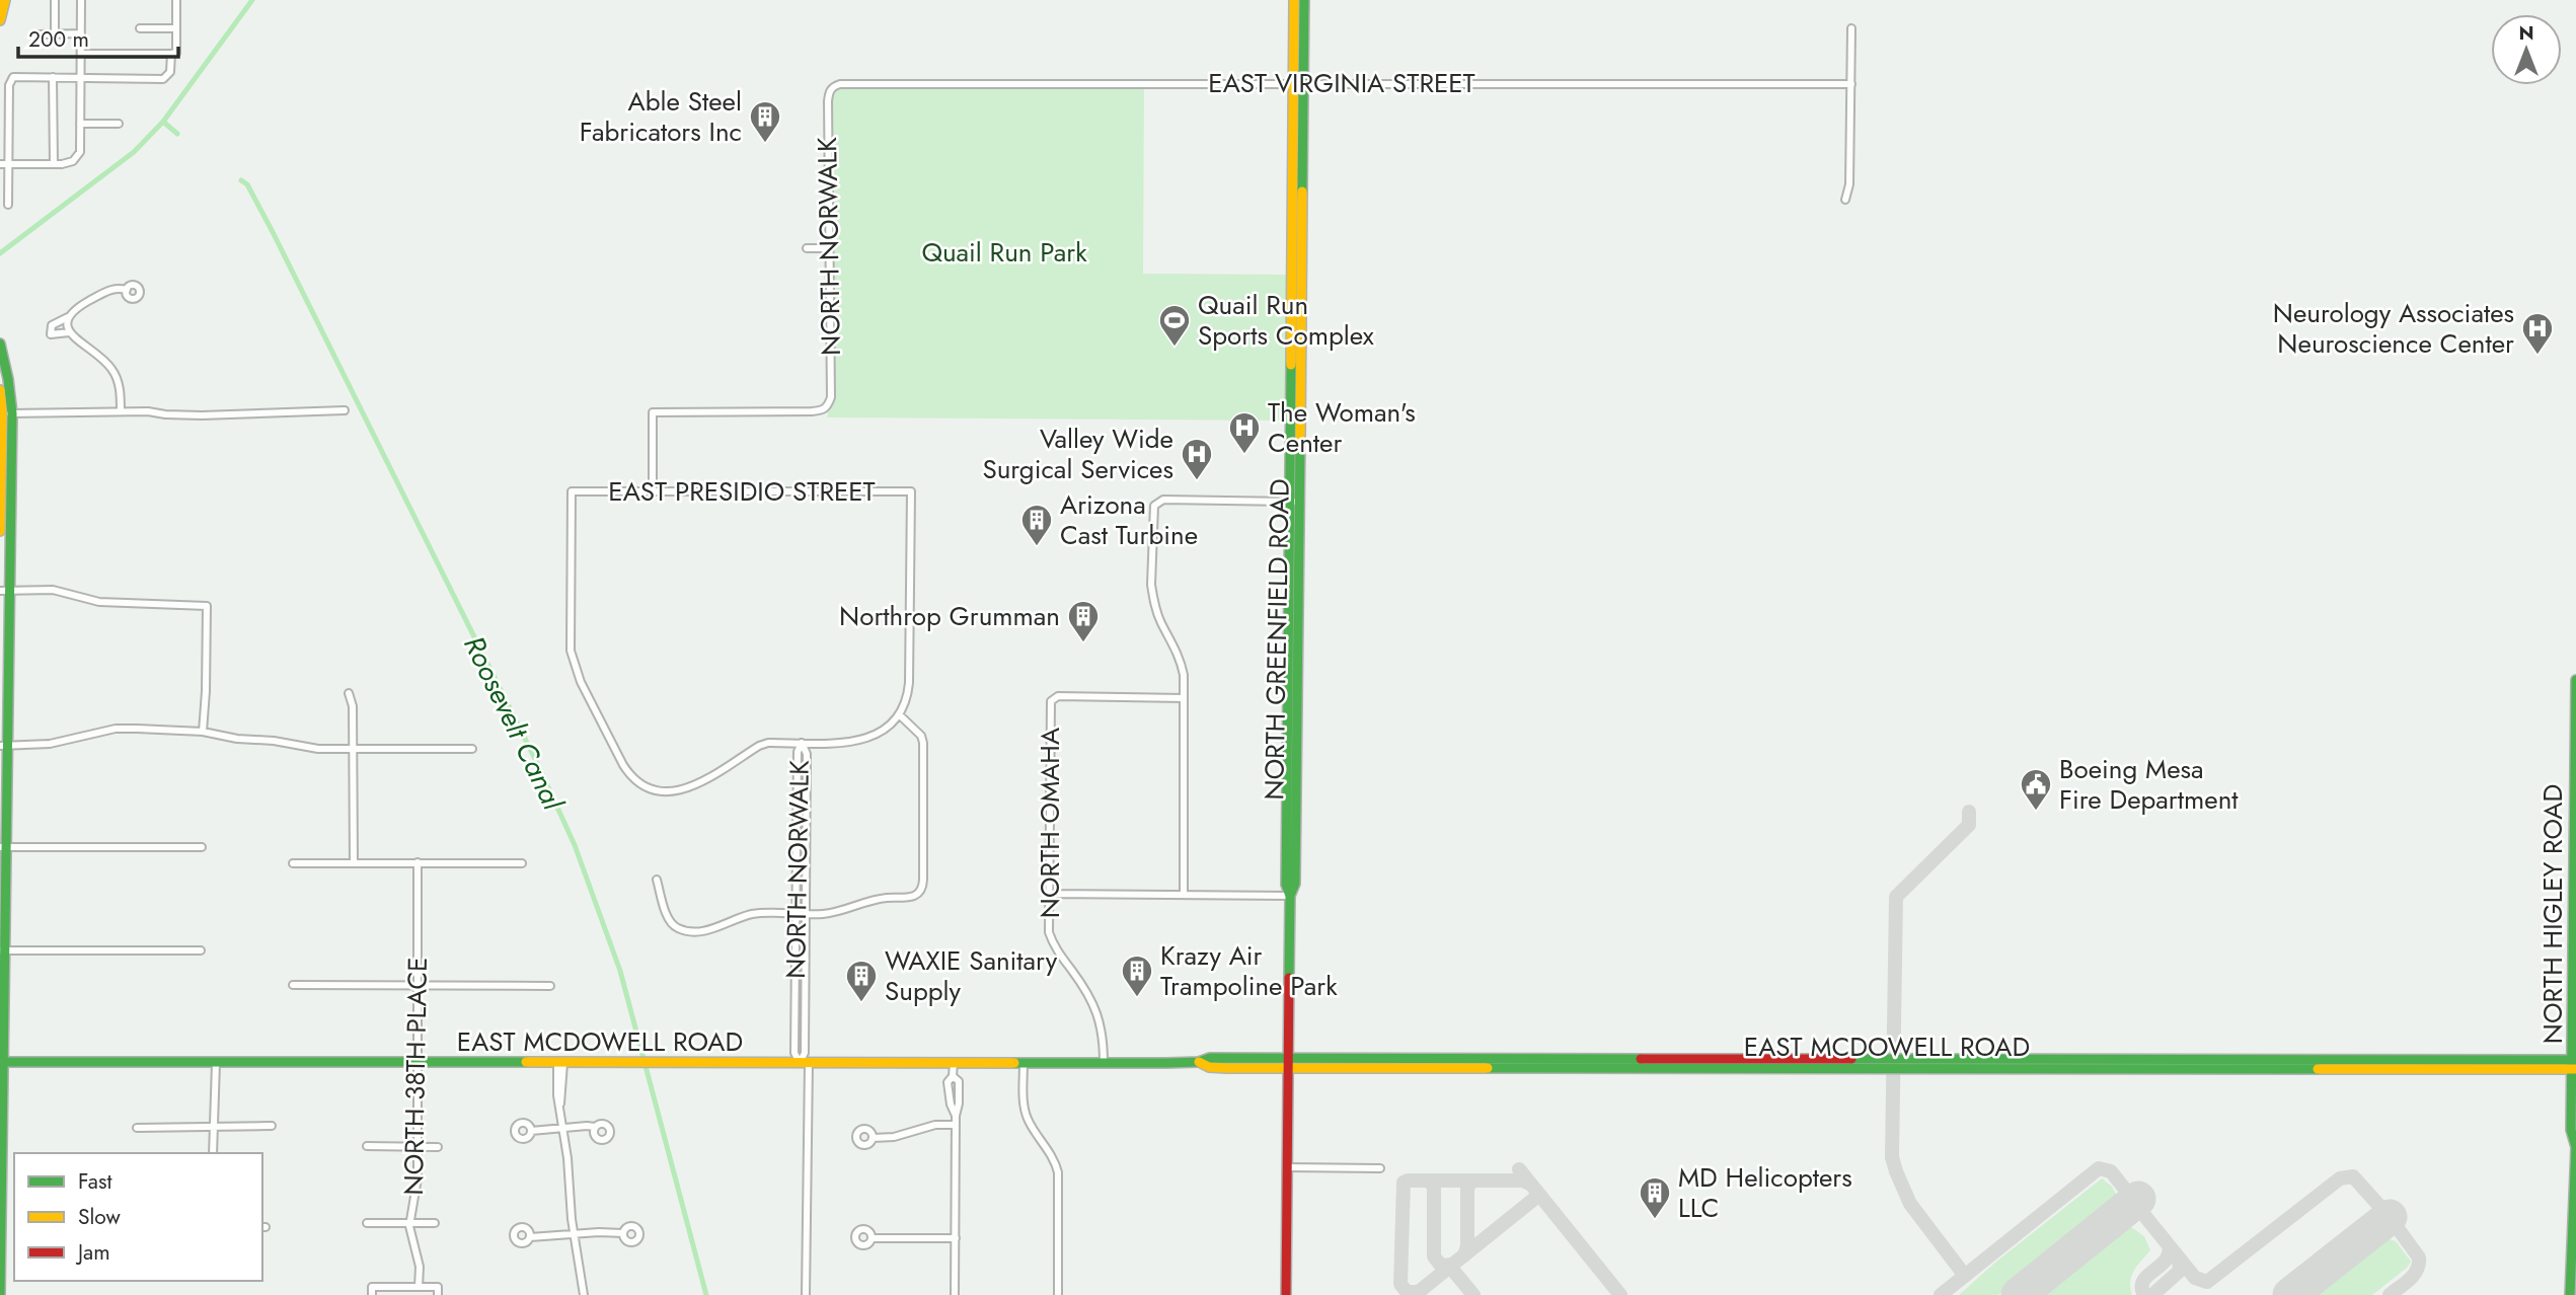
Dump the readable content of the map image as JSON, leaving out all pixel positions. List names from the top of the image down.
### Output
{
  "streets": {
    "main road": ["NORTH GREENFIELD ROAD", "NORTH HIGLEY ROAD", "EAST MCDOWELL ROAD"],
    "street": [
      "EAST VIRGINIA STREET",
      "NORTH NORWALK",
      "EAST PRESIDIO STREET",
      "NORTH OMAHA",
      "NORTH 38TH PLACE"
    ]
  },
  "crossings": [
    ["EAST VIRGINIA STREET", "NORTH NORWALK"],
    ["EAST VIRGINIA STREET", "NORTH GREENFIELD ROAD"],
    ["NORTH NORWALK", "EAST PRESIDIO STREET"],
    ["NORTH NORWALK", "EAST MCDOWELL ROAD"],
    ["NORTH GREENFIELD ROAD", "EAST MCDOWELL ROAD"],
    ["NORTH OMAHA", "EAST MCDOWELL ROAD"],
    ["NORTH HIGLEY ROAD", "EAST MCDOWELL ROAD"],
    ["EAST MCDOWELL ROAD", "NORTH 38TH PLACE"]
  ],
  "water": ["Roosevelt Canal"],
  "parks": ["Quail Run Park"],
  "places": {
    "building": [
      "Able Steel Fabricators Inc",
      "Arizona Cast Turbine",
      "Northrop Grumman",
      "Krazy Air Trampoline Park",
      "WAXIE Sanitary Supply",
      "MD Helicopters LLC"
    ],
    "sports": ["Quail Run Sports Complex"],
    "hospital": ["Neurology Associates Neuroscience Center", "The Woman's Center", "Valley Wide Surgical Services"],
    "public building": ["Boeing Mesa Fire Department"]
  },
  "legend": ["Fast", "Slow", "Jam"],
  "scale_bar": "200 m",
  "north": "top"
}
